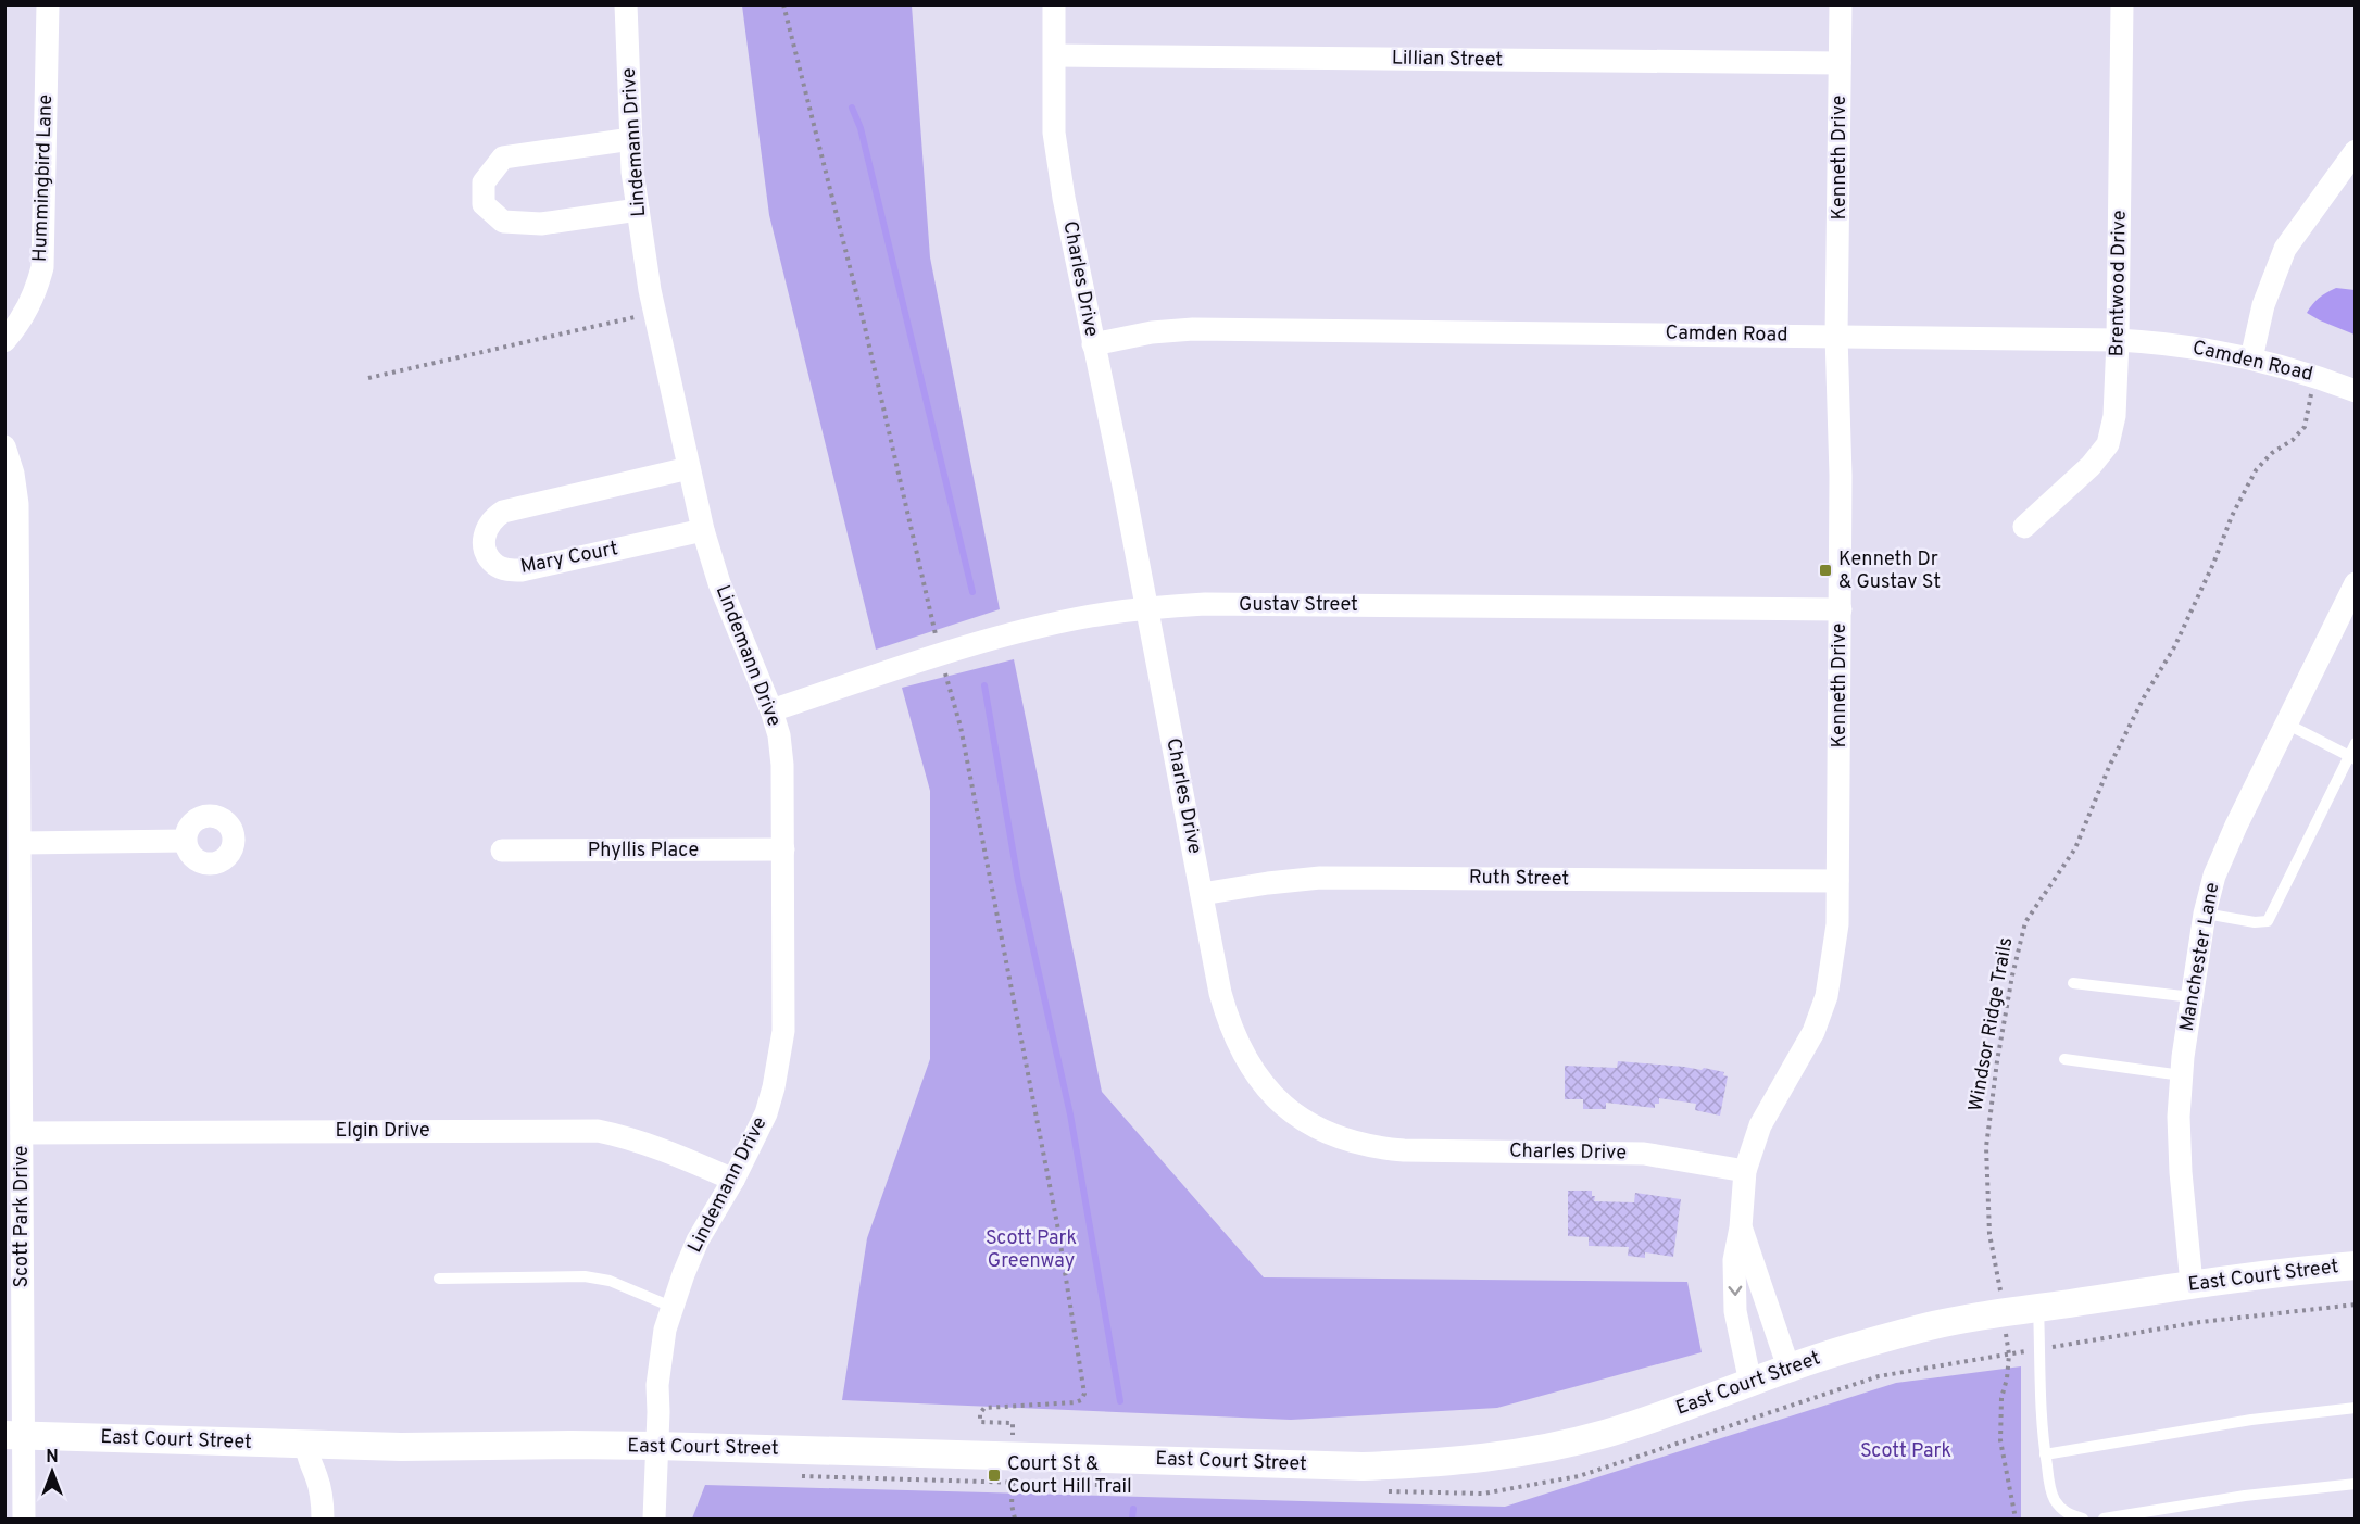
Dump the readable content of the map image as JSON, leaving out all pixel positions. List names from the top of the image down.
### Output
{
  "streets": {
    "street": [
      "Lillian Street",
      "Lindemann Drive",
      "Kenneth Drive",
      "Hummingbird Lane",
      "Charles Drive",
      "Brentwood Drive",
      "Camden Road",
      "Mary Court",
      "Gustav Street",
      "Phyllis Place",
      "Ruth Street",
      "Manchester Lane",
      "Elgin Drive",
      "Scott Park Drive",
      "East Court Street"
    ],
    "path": ["Windsor Ridge Trails"]
  },
  "crossings": [
    ["Lillian Street", "Kenneth Drive"],
    ["Lillian Street", "Charles Drive"],
    ["Lindemann Drive", "Mary Court"],
    ["Lindemann Drive", "Gustav Street"],
    ["Lindemann Drive", "Phyllis Place"],
    ["Lindemann Drive", "Elgin Drive"],
    ["Lindemann Drive", "East Court Street"],
    ["Kenneth Drive", "Charles Drive"],
    ["Kenneth Drive", "Camden Road"],
    ["Kenneth Drive", "Gustav Street"],
    ["Kenneth Drive", "Ruth Street"],
    ["Kenneth Drive", "East Court Street"],
    ["Charles Drive", "Camden Road"],
    ["Charles Drive", "Gustav Street"],
    ["Charles Drive", "Ruth Street"],
    ["Brentwood Drive", "Camden Road"],
    ["Camden Road", "Windsor Ridge Trails"],
    ["Manchester Lane", "East Court Street"],
    ["Windsor Ridge Trails", "East Court Street"],
    ["Elgin Drive", "Scott Park Drive"],
    ["Scott Park Drive", "East Court Street"]
  ],
  "parks": ["Scott Park Greenway", "Scott Park"],
  "places": {
    "transit": ["Kenneth Dr & Gustav St", "Court St & Court Hill Trail"]
  },
  "north": "top"
}
